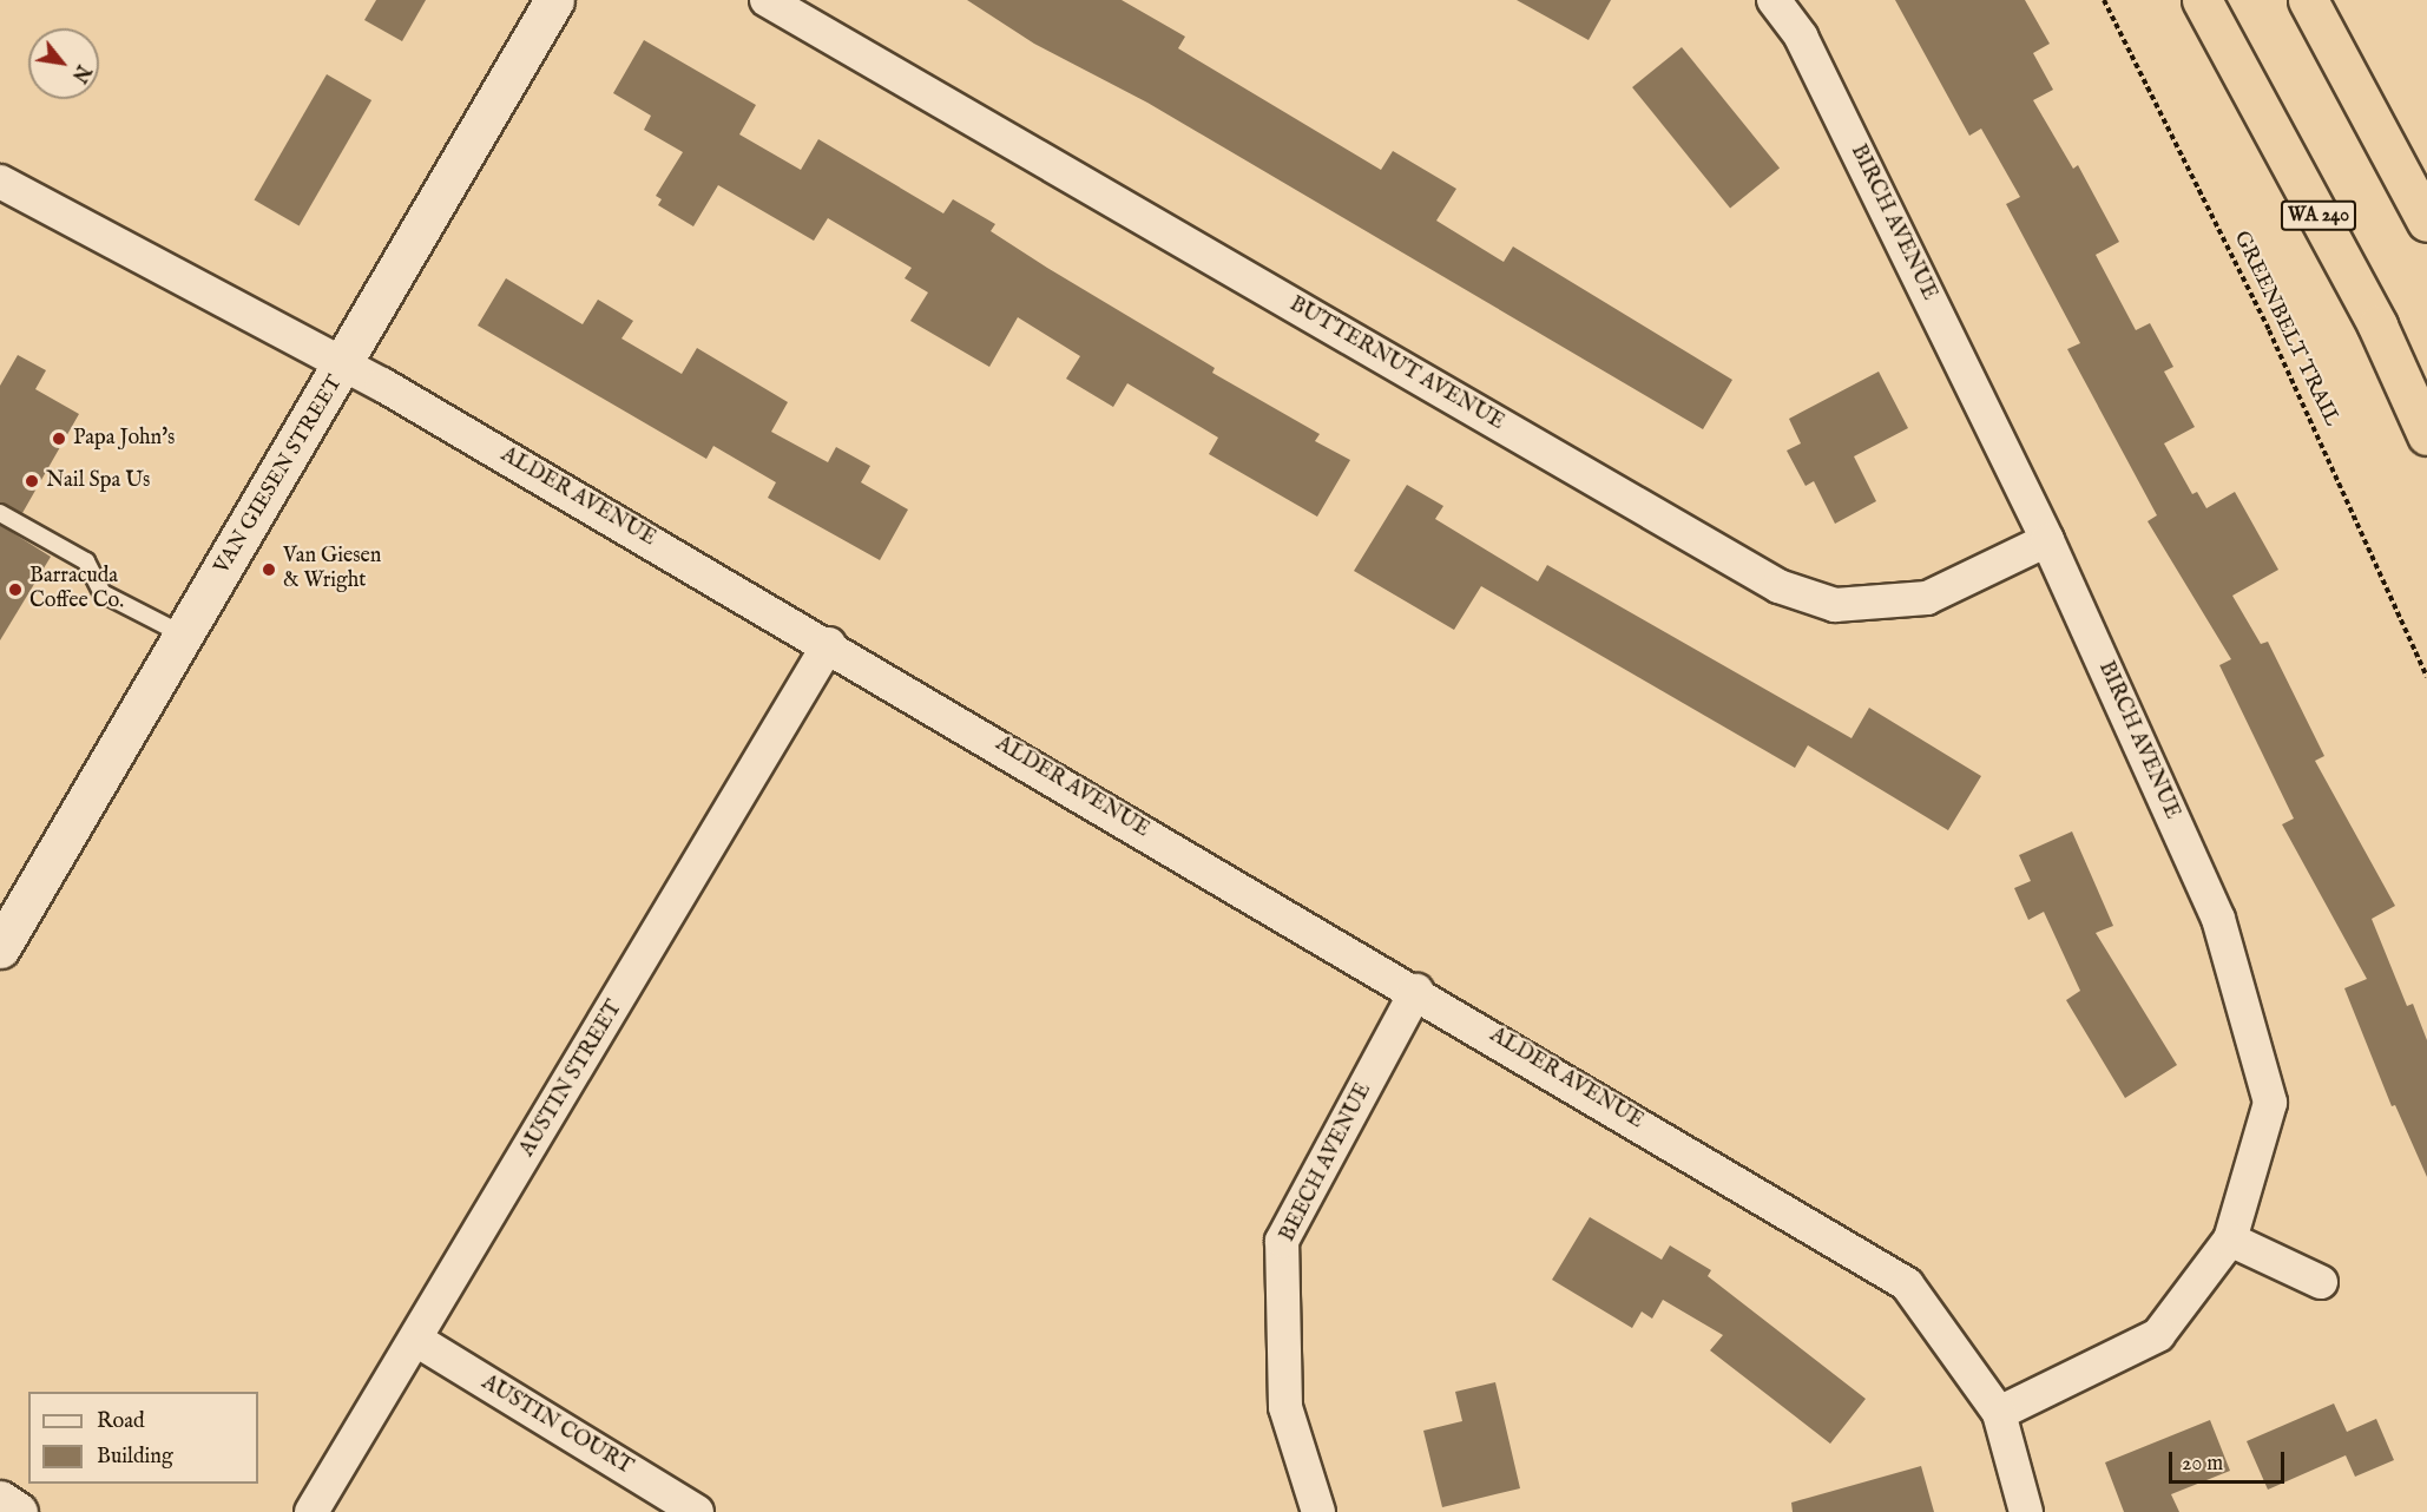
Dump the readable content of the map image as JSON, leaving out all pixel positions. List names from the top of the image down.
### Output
{
  "streets": {
    "highway": ["WA 240"],
    "main road": ["VAN GIESEN STREET"],
    "street": [
      "BIRCH AVENUE",
      "BUTTERNUT AVENUE",
      "ALDER AVENUE",
      "AUSTIN STREET",
      "BEECH AVENUE",
      "AUSTIN COURT"
    ],
    "path": ["GREENBELT TRAIL"]
  },
  "crossings": [
    ["BIRCH AVENUE", "BUTTERNUT AVENUE"],
    ["BIRCH AVENUE", "ALDER AVENUE"],
    ["VAN GIESEN STREET", "ALDER AVENUE"],
    ["ALDER AVENUE", "AUSTIN STREET"],
    ["ALDER AVENUE", "BEECH AVENUE"],
    ["AUSTIN STREET", "AUSTIN COURT"]
  ],
  "places": [
    "Papa John's",
    "Nail Spa Us",
    "Van Giesen & Wright",
    "Barracuda Coffee Co."
  ],
  "legend": ["Road", "Building"],
  "scale_bar": "20 m",
  "north": "bottom right"
}
